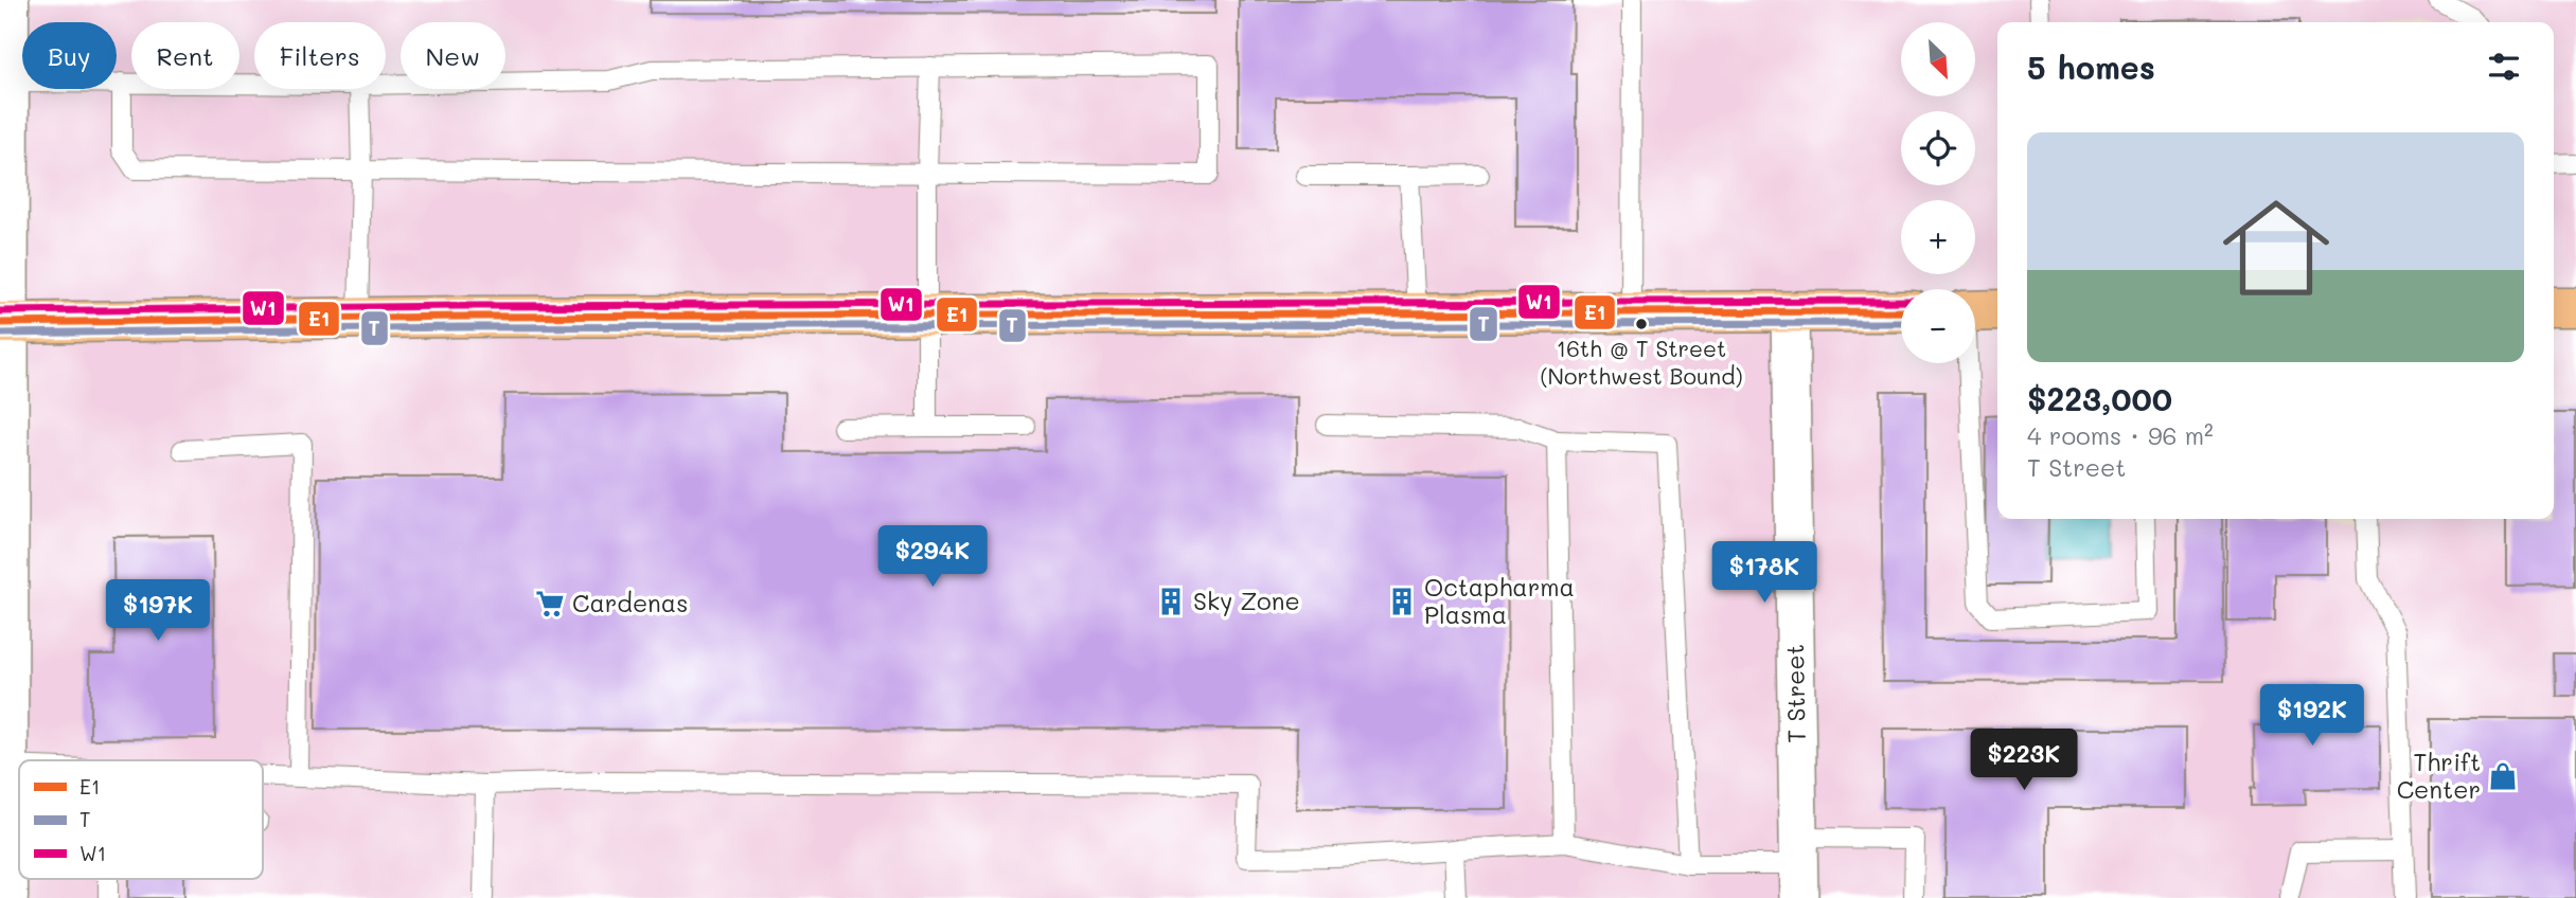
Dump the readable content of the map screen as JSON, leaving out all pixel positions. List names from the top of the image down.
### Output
{
  "streets": {
    "street": ["T Street"]
  },
  "places": {
    "other": ["16th @ T Street (Northwest Bound)"],
    "building": ["Sky Zone", "Octapharma Plasma"],
    "supermarket": ["Cardenas"],
    "shop": ["Thrift Center"]
  },
  "lines": ["transit line W1", "transit line E1", "transit line T"],
  "legend": ["E1", "T", "W1"],
  "north": "bottom right",
  "page": {
    "map_buttons": ["+", "−"],
    "chip": [
      "Buy",
      "Rent",
      "Filters",
      "New"
    ],
    "heading": "5 homes",
    "list": [
      {
        "name": "$223,000",
        "note": "4 rooms · 96 m² · T Street"
      }
    ],
    "price": [
      "$294K",
      "$178K",
      "$197K",
      "$192K",
      "$223K"
    ]
  }
}
